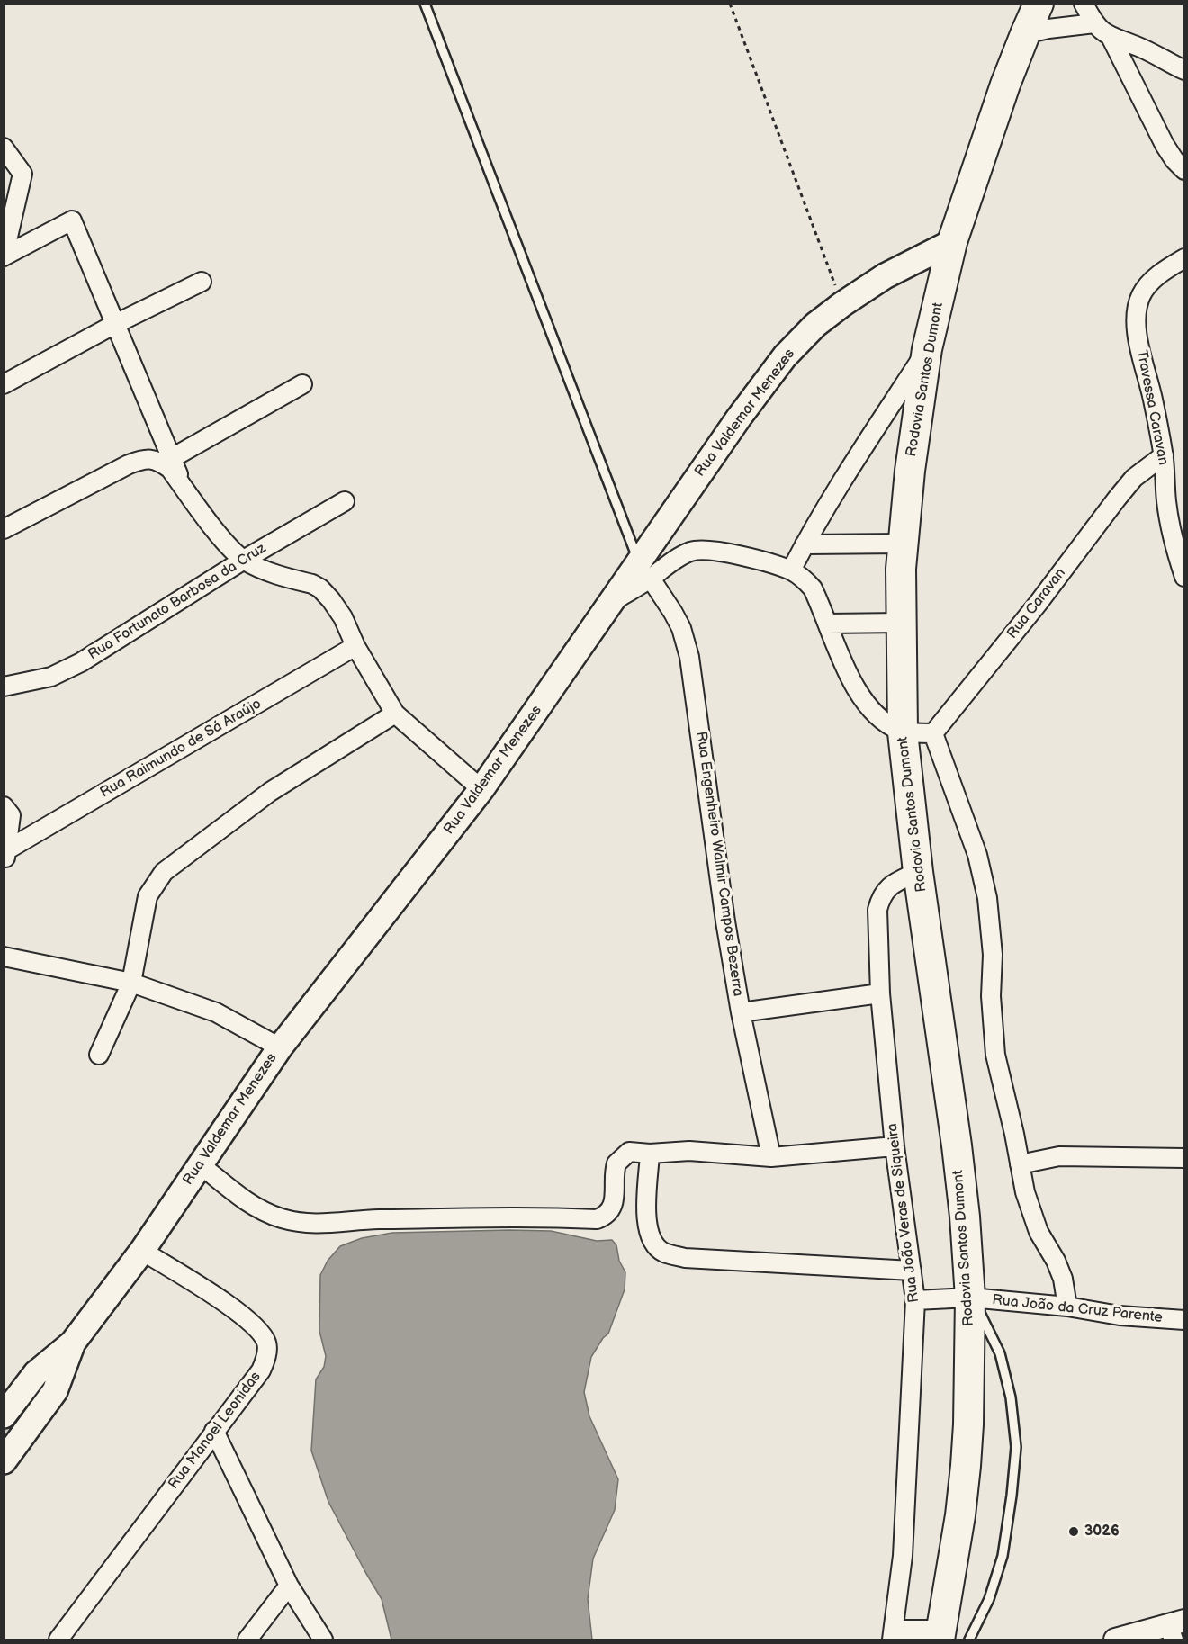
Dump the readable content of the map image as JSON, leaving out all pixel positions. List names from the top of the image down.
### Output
{
  "streets": {
    "highway": ["Rodovia Santos Dumont"],
    "main road": ["Rua Valdemar Menezes"],
    "street": [
      "Travessa Caravan",
      "Rua Fortunato Barbosa da Cruz",
      "Rua Caravan",
      "Rua Raimundo de Sá Araújo",
      "Rua Engenheiro Walmir Campos Bezerra",
      "Rua João Veras de Siqueira",
      "Rua João da Cruz Parente",
      "Rua Manoel Leonidas"
    ]
  },
  "crossings": [
    ["Rodovia Santos Dumont", "Rua Valdemar Menezes"],
    ["Rodovia Santos Dumont", "Rua João Veras de Siqueira"],
    ["Rodovia Santos Dumont", "Rua João da Cruz Parente"],
    ["Travessa Caravan", "Rua Caravan"],
    ["Rua Valdemar Menezes", "Rua Engenheiro Walmir Campos Bezerra"],
    ["Rua Valdemar Menezes", "Rua Manoel Leonidas"],
    ["Rua João Veras de Siqueira", "Rua João da Cruz Parente"]
  ],
  "places": ["3026"]
}
